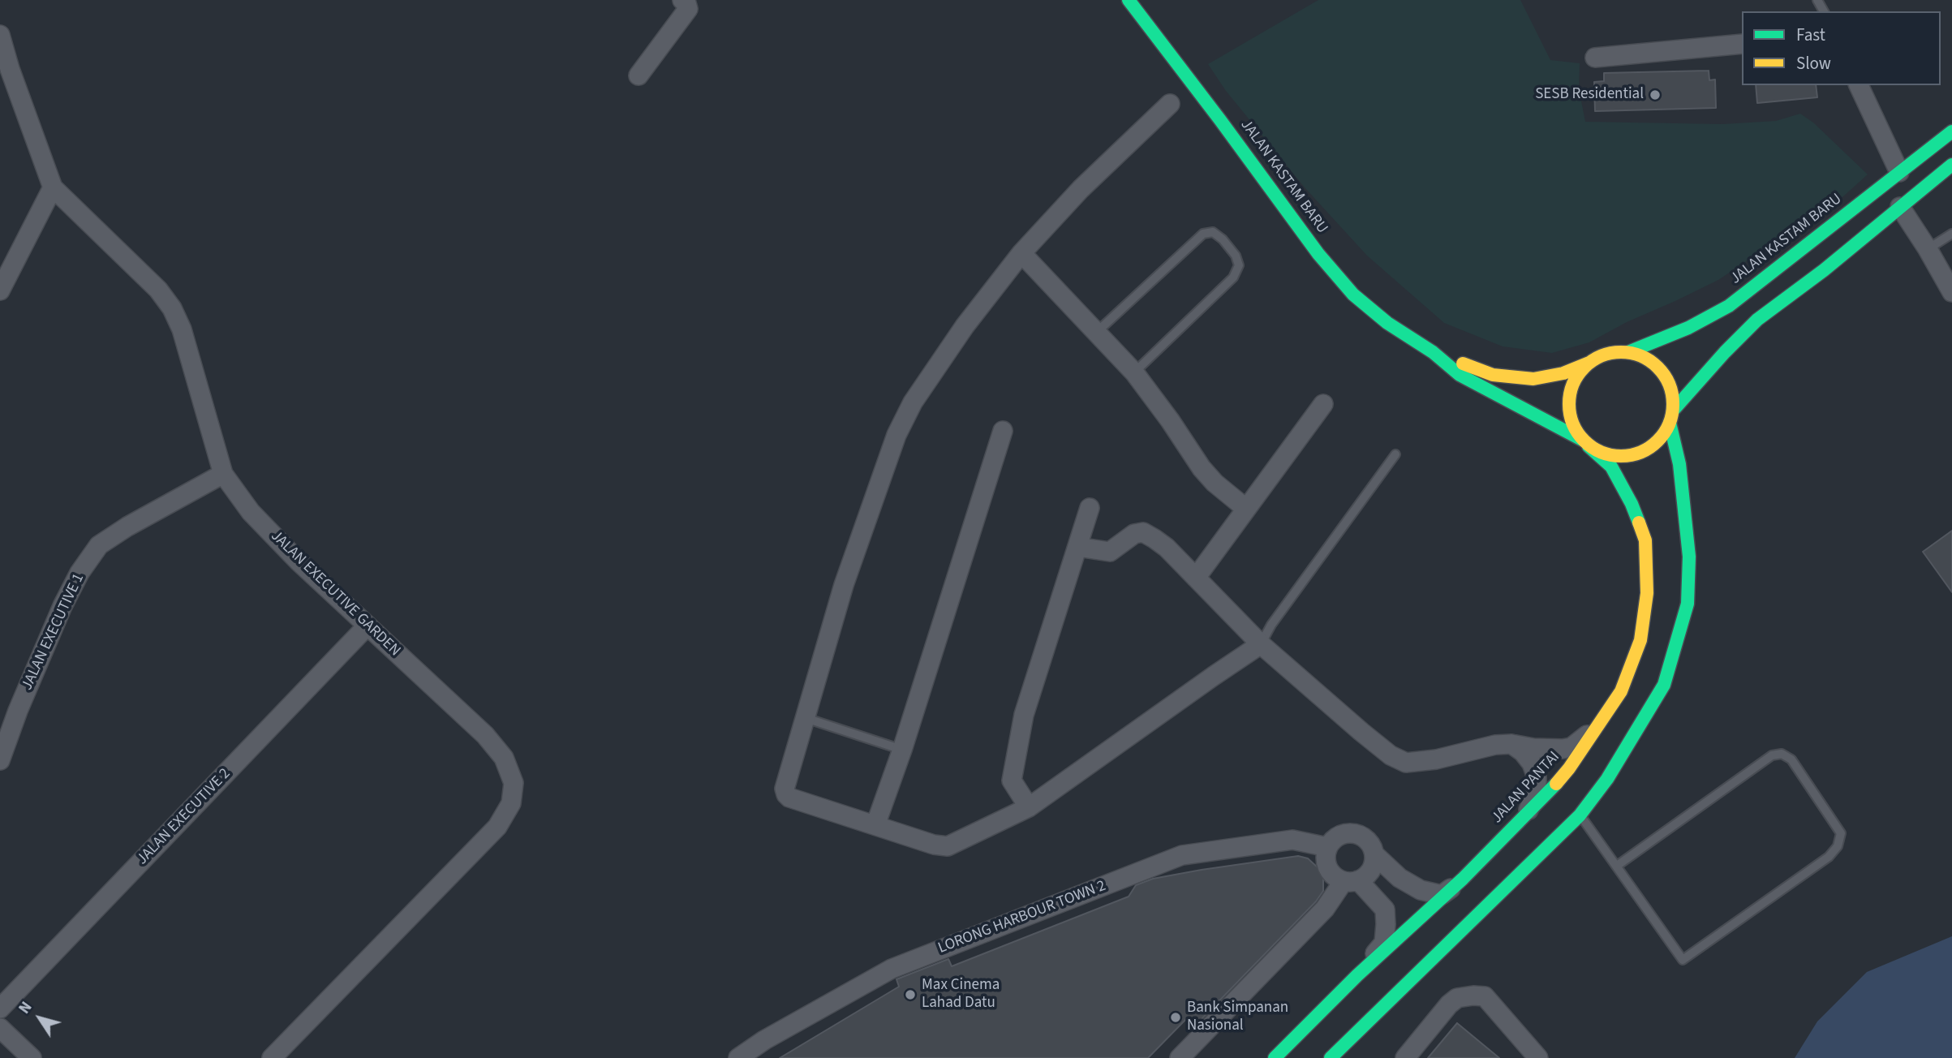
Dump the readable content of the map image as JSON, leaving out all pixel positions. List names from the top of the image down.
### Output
{
  "streets": {
    "street": [
      "JALAN KASTAM BARU",
      "JALAN EXECUTIVE GARDEN",
      "JALAN EXECUTIVE 1",
      "JALAN PANTAI",
      "JALAN EXECUTIVE 2",
      "LORONG HARBOUR TOWN 2"
    ]
  },
  "crossings": [
    ["JALAN KASTAM BARU", "JALAN PANTAI"],
    ["JALAN EXECUTIVE GARDEN", "JALAN EXECUTIVE 1"],
    ["JALAN EXECUTIVE GARDEN", "JALAN EXECUTIVE 2"]
  ],
  "places": ["SESB Residential", "Max Cinema Lahad Datu", "Bank Simpanan Nasional"],
  "legend": ["Fast", "Slow"],
  "north": "top left"
}
